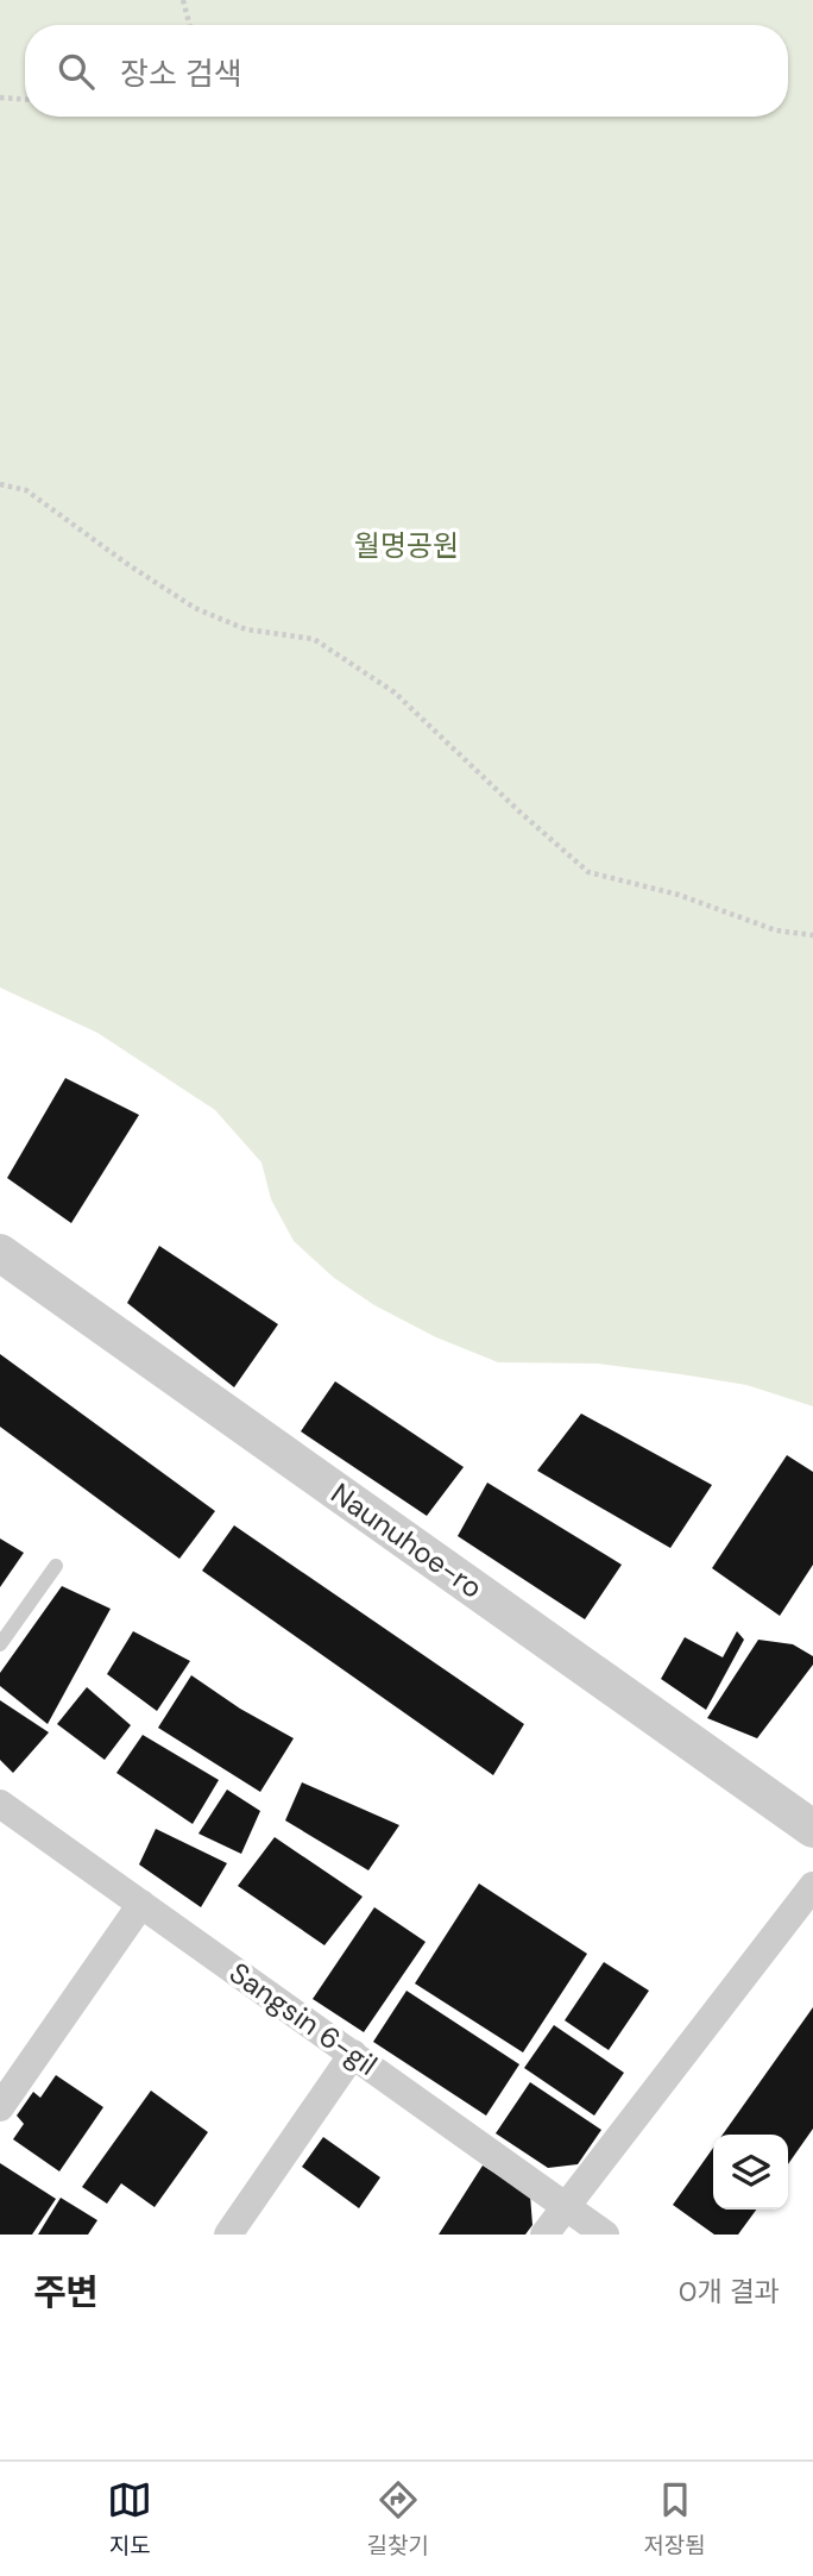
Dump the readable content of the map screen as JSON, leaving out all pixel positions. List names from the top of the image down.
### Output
{
  "streets": {
    "street": ["Naunuhoe-ro", "Sangsin 6-gil"]
  },
  "parks": ["월명공원"],
  "page": {
    "search": "장소 검색",
    "heading": ["주변", "0개 결과"],
    "nav": ["지도", "길찾기", "저장됨"]
  }
}
